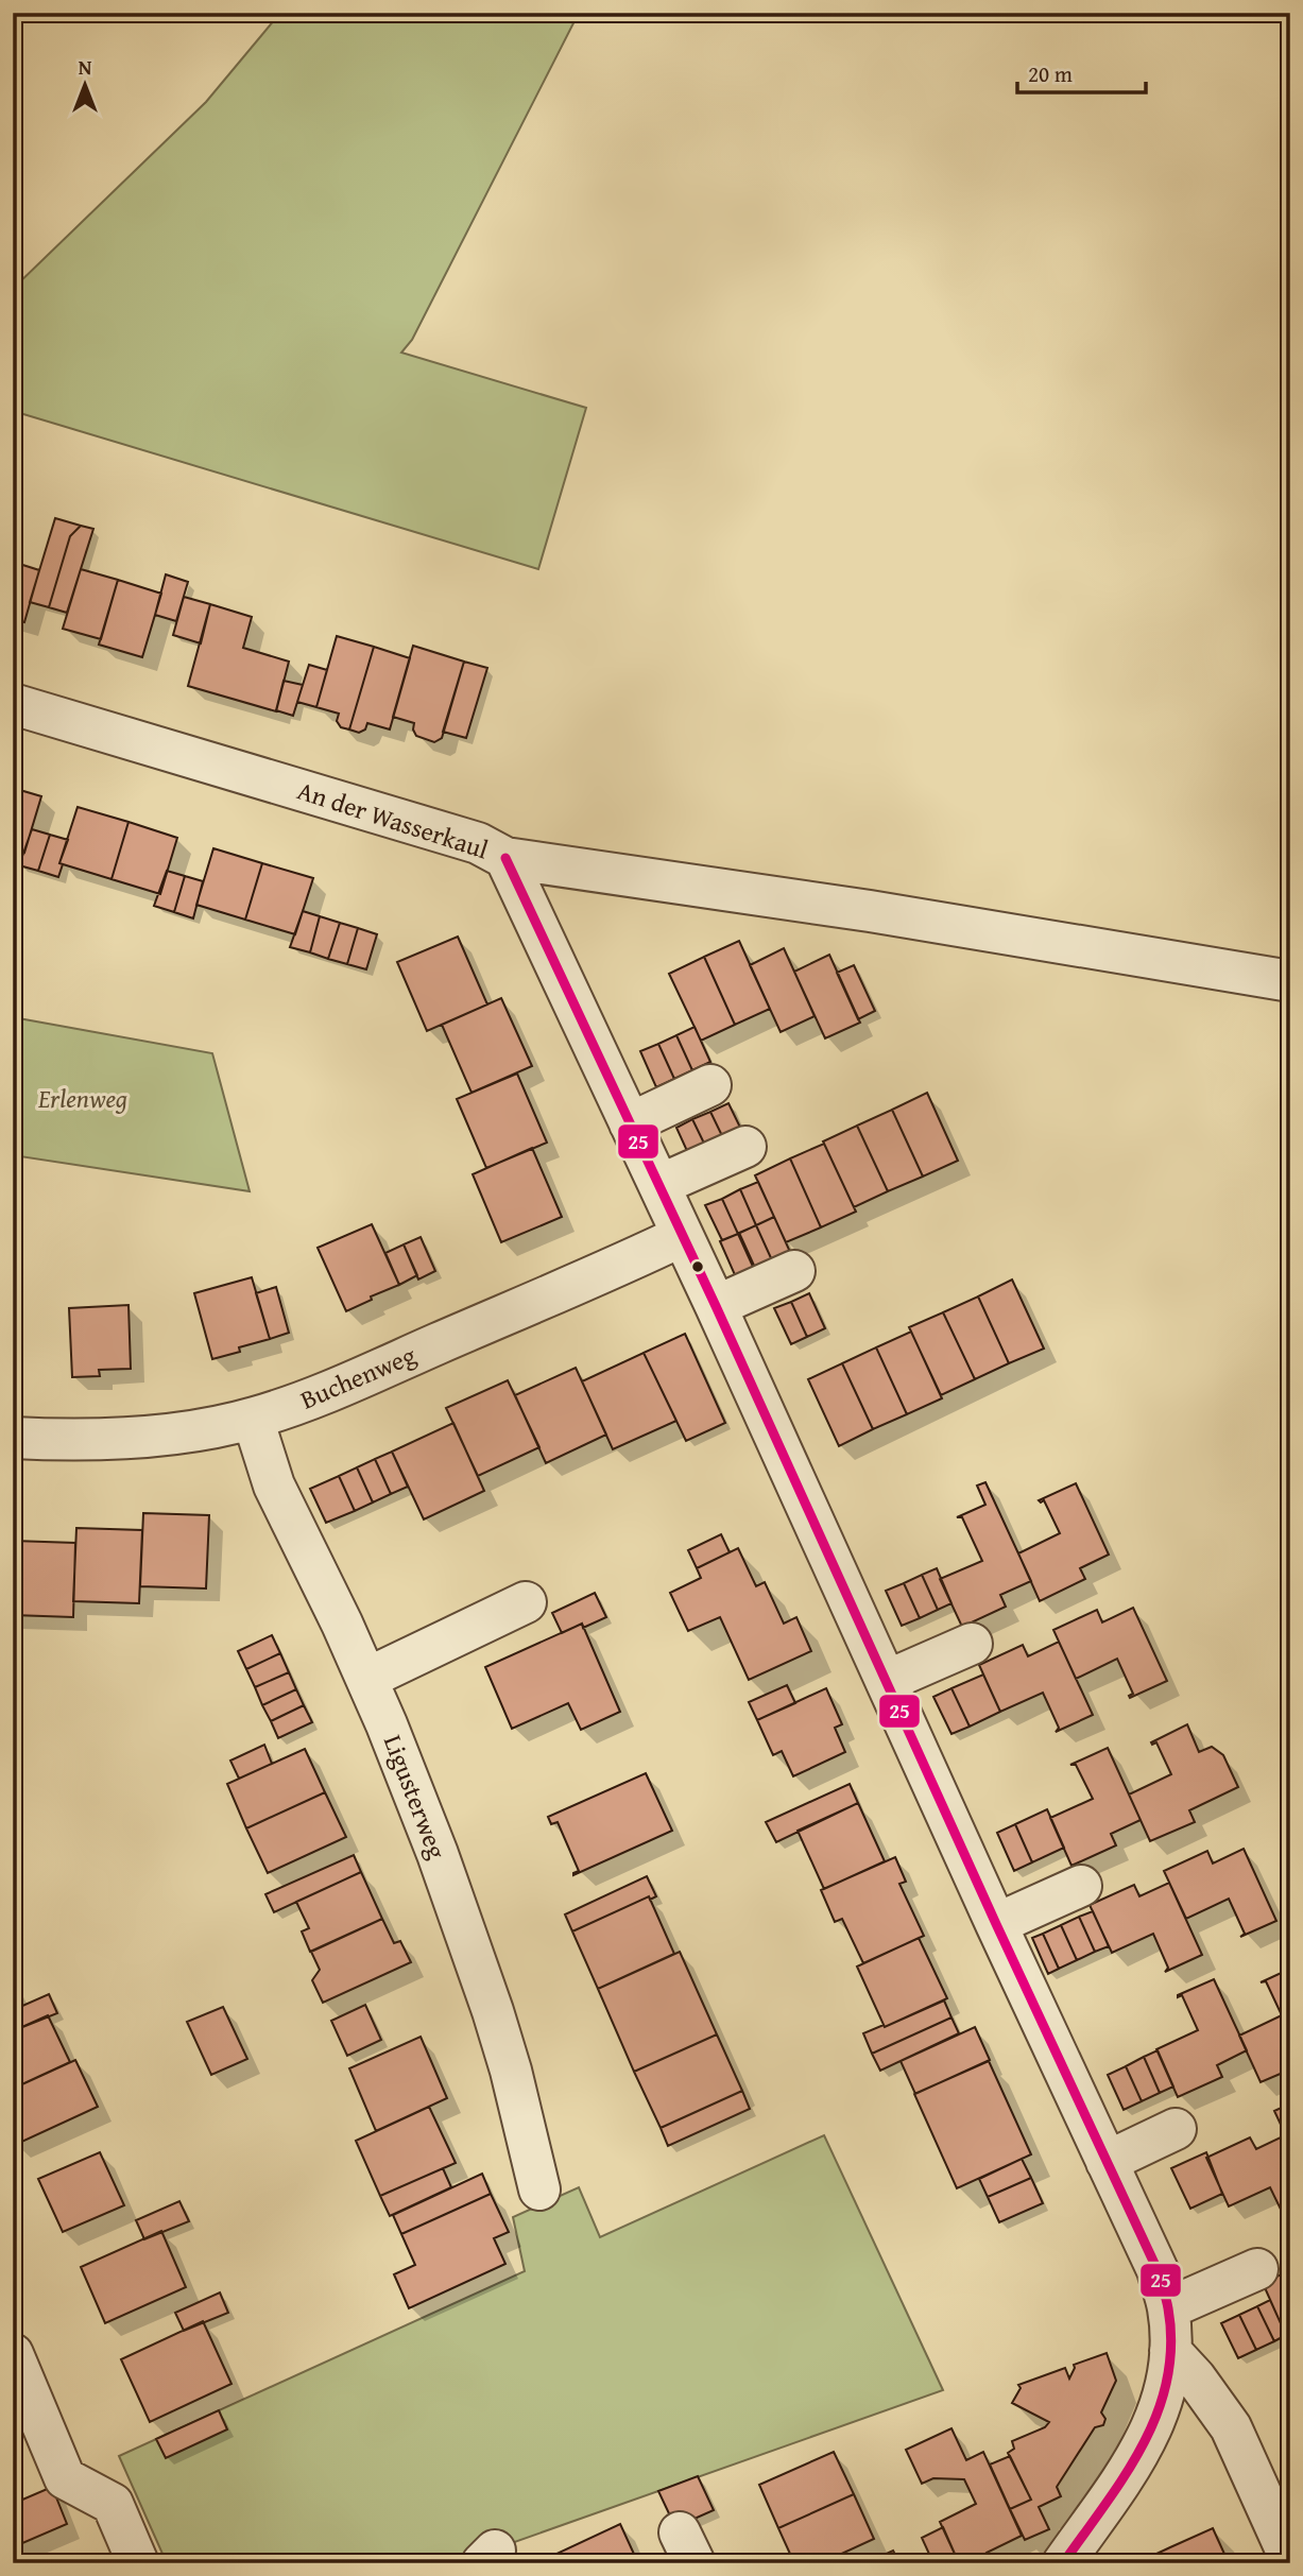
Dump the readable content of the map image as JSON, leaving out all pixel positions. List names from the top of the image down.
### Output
{
  "streets": {
    "street": ["An der Wasserkaul", "Buchenweg", "Ligusterweg"]
  },
  "crossings": [
    ["Buchenweg", "Ligusterweg"]
  ],
  "parks": ["Erlenweg"],
  "lines": ["transit line 25"],
  "scale_bar": "20 m",
  "north": "top"
}
